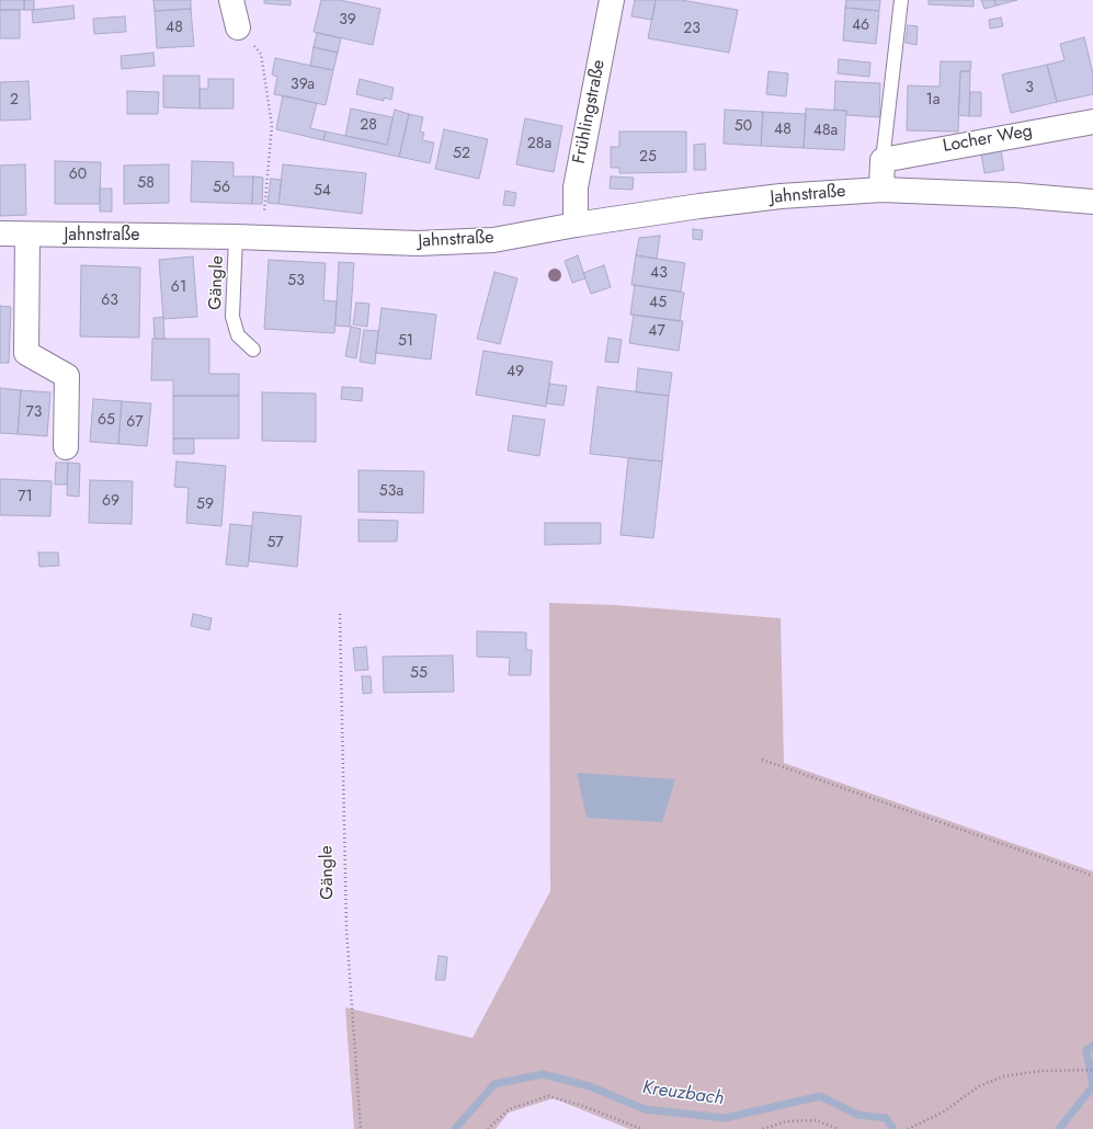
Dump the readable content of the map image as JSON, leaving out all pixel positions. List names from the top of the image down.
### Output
{
  "streets": {
    "street": ["Frühlingstraße", "Locher Weg", "Jahnstraße"],
    "lane": ["Gängle"]
  },
  "crossings": [
    ["Frühlingstraße", "Jahnstraße"],
    ["Jahnstraße", "Gängle"]
  ],
  "water": ["Kreuzbach"],
  "house_numbers": [
    "39",
    "46",
    "48",
    "23",
    "39a",
    "3",
    "2",
    "1a",
    "28",
    "50",
    "48",
    "48a",
    "28a",
    "52",
    "25",
    "60",
    "58",
    "56",
    "54",
    "43",
    "53",
    "61",
    "63",
    "45",
    "47",
    "51",
    "49",
    "73",
    "65",
    "67",
    "53a",
    "71",
    "69",
    "59",
    "57",
    "55"
  ]
}
